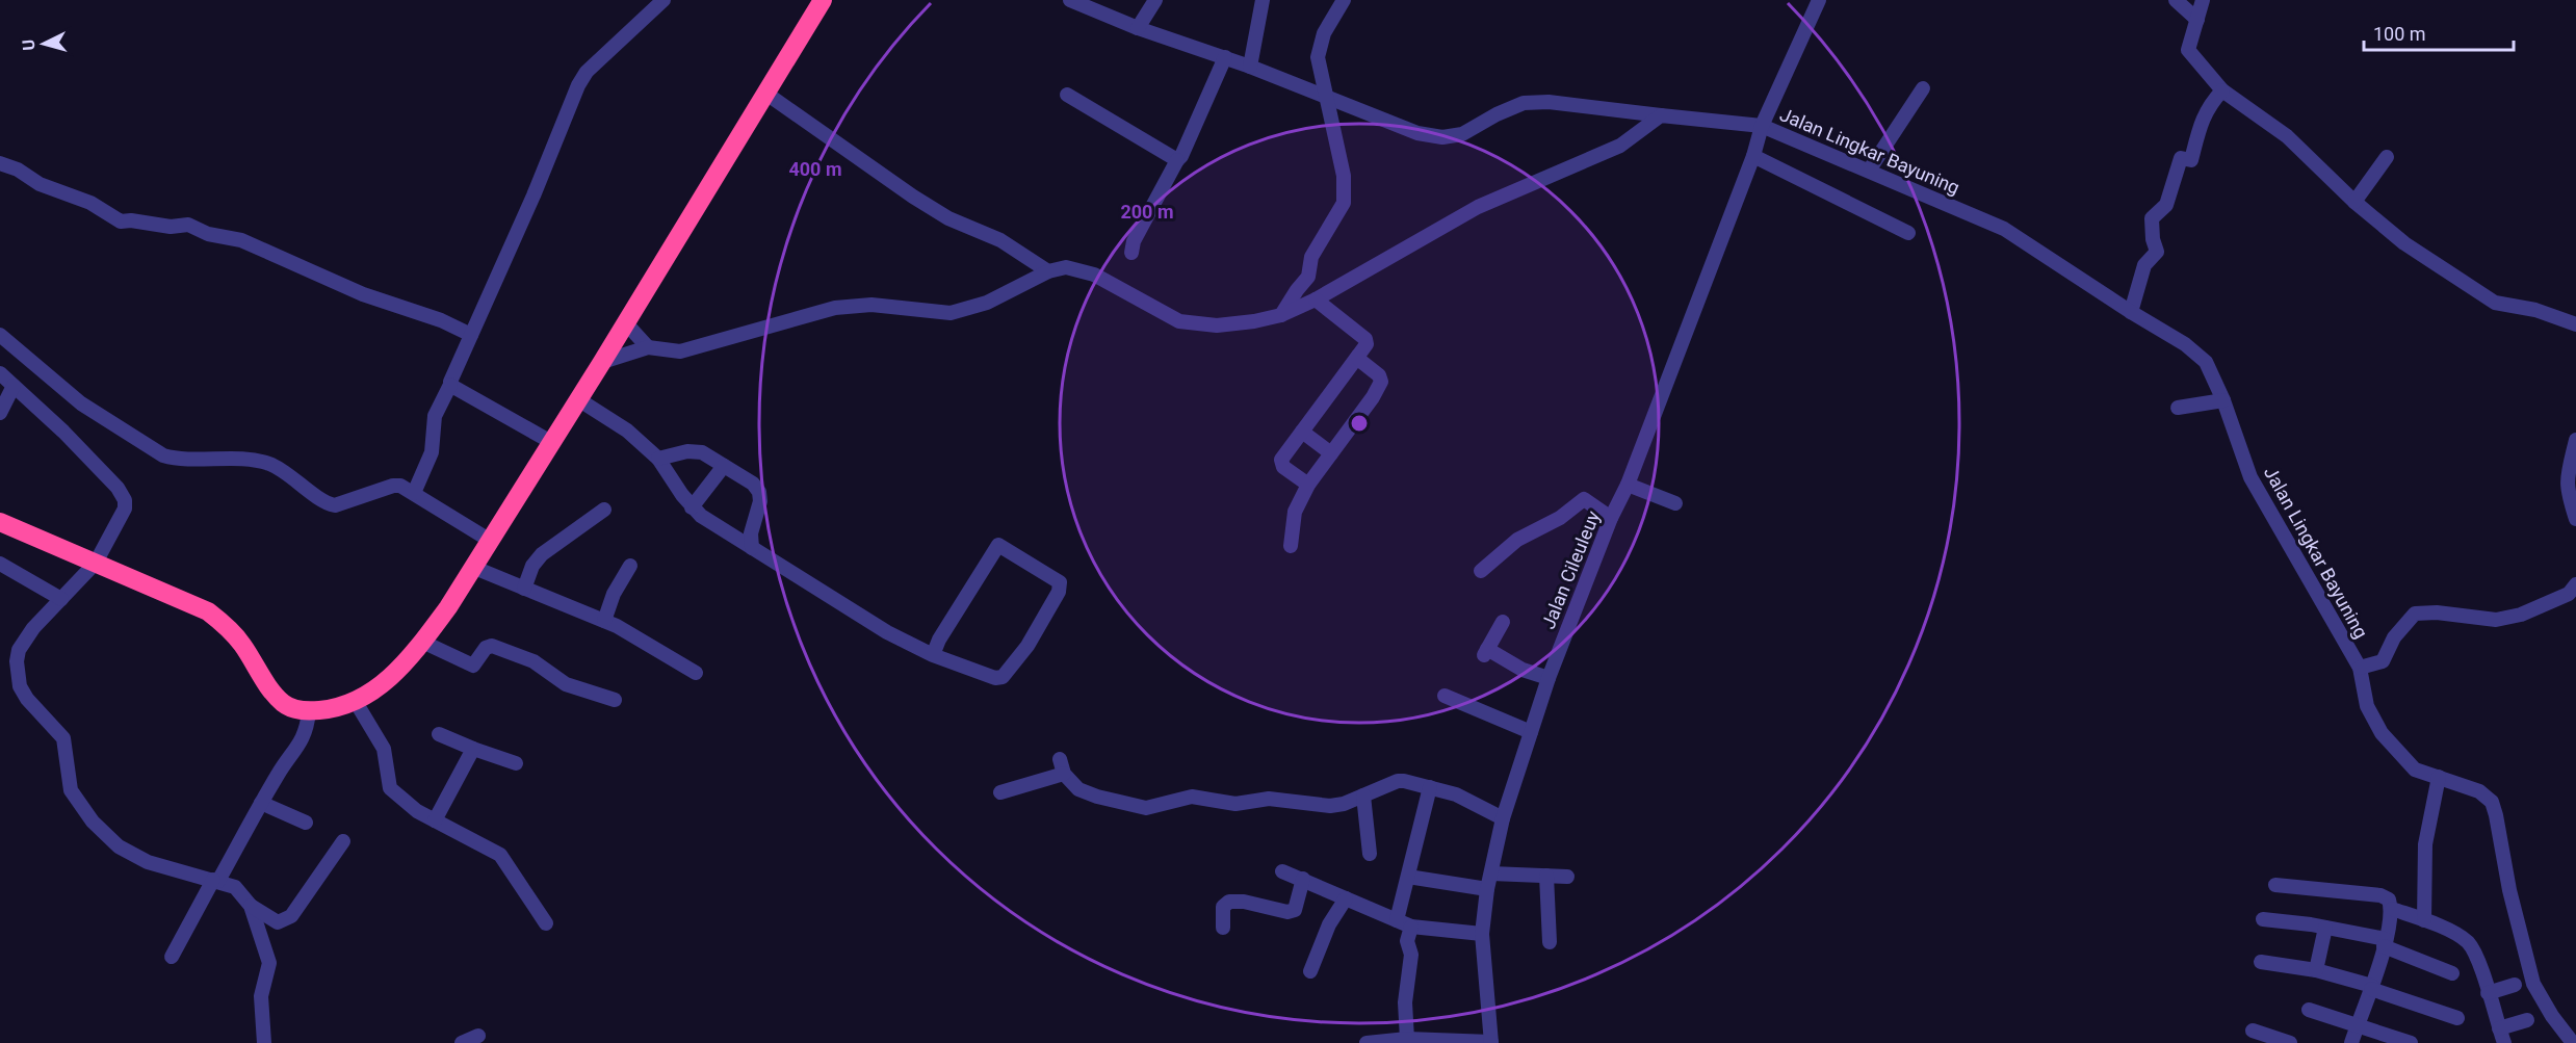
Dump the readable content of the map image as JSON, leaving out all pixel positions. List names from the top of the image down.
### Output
{
  "streets": {
    "street": ["Jalan Lingkar Bayuning", "Jalan Cileuleuy"]
  },
  "crossings": [
    ["Jalan Lingkar Bayuning", "Jalan Cileuleuy"]
  ],
  "scale_bar": "100 m",
  "north": "left",
  "rings": ["400 m", "200 m"]
}
